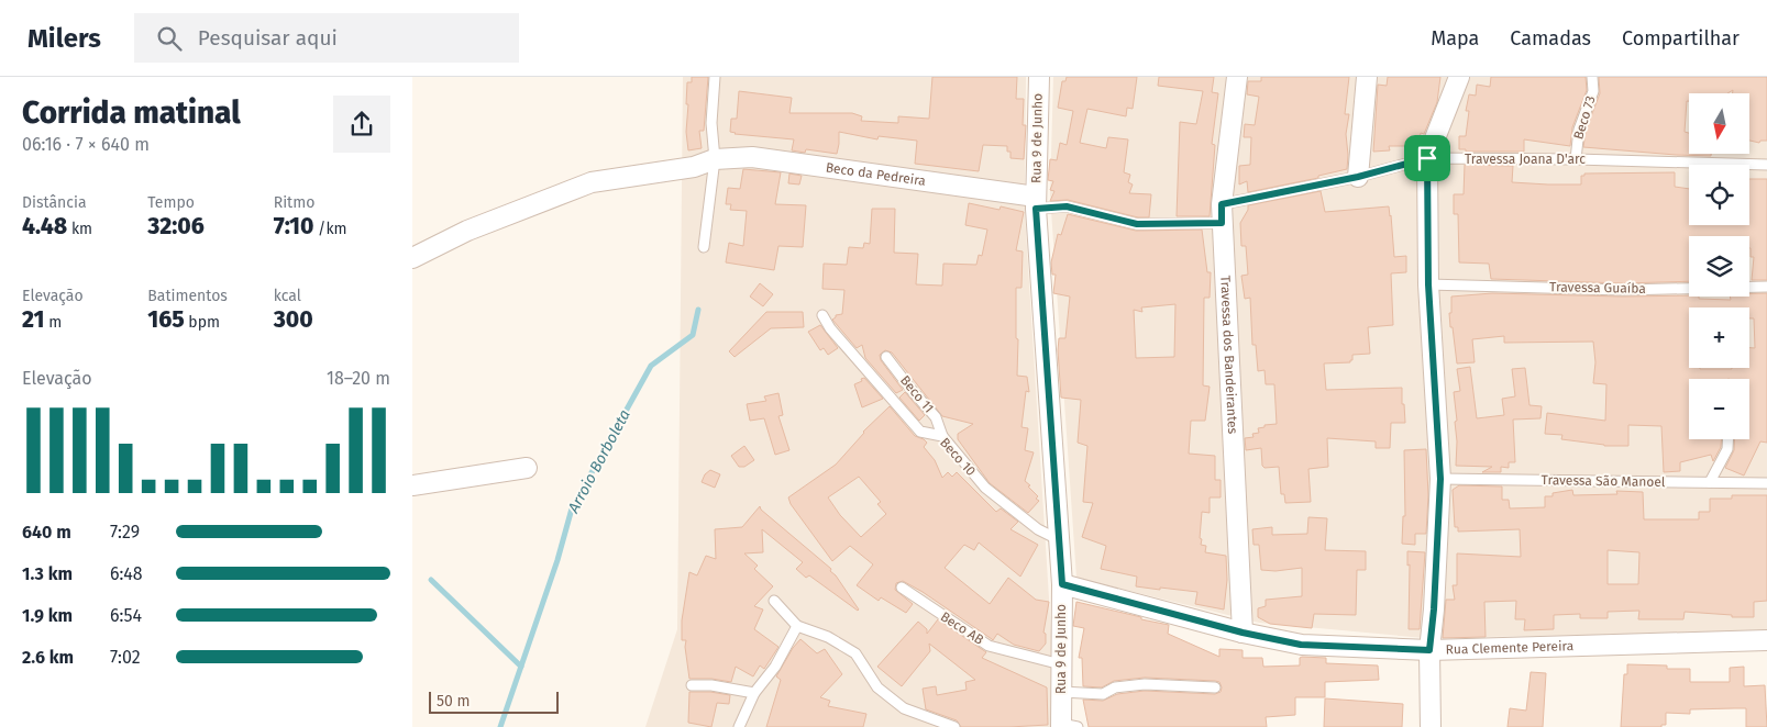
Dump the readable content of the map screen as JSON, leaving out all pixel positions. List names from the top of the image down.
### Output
{
  "streets": {
    "street": [
      "Rua 9 de Junho",
      "Beco da Pedreira",
      "Travessa dos Bandeirantes",
      "Rua Clemente Pereira"
    ],
    "lane": [
      "Beco 73",
      "Travessa Joana D'arc",
      "Travessa Guaíba",
      "Beco 11",
      "Beco 10",
      "Travessa São Manoel",
      "Beco AB"
    ]
  },
  "crossings": [
    ["Beco 73", "Travessa Joana D'arc"],
    ["Rua 9 de Junho", "Beco da Pedreira"],
    ["Rua 9 de Junho", "Beco 10"],
    ["Rua 9 de Junho", "Beco AB"],
    ["Rua 9 de Junho", "Rua Clemente Pereira"],
    ["Travessa Joana D'arc", "Travessa dos Bandeirantes"],
    ["Travessa dos Bandeirantes", "Rua Clemente Pereira"],
    ["Beco 11", "Beco 10"]
  ],
  "water": ["Arroio Borboleta"],
  "scale_bar": "50 m",
  "north": "bottom",
  "page": {
    "header": "Milers",
    "search": "Pesquisar aqui",
    "nav": ["Mapa", "Camadas", "Compartilhar"],
    "heading": ["Corrida matinal", "06:16 · 7 × 640 m"],
    "map_buttons": ["+", "−"],
    "stats": [
      ["Distância", "4.48 km"],
      ["Tempo", "32:06"],
      ["Ritmo", "7:10 /km"],
      ["Elevação", "21 m"],
      ["Batimentos", "165 bpm"],
      ["kcal", "300"]
    ],
    "chart": ["Elevação", "18–20 m"],
    "list": [
      {
        "name": "640 m",
        "note": "7:29"
      },
      {
        "name": "1.3 km",
        "note": "6:48"
      },
      {
        "name": "1.9 km",
        "note": "6:54"
      },
      {
        "name": "2.6 km",
        "note": "7:02"
      }
    ],
    "scale": "50 m"
  }
}
